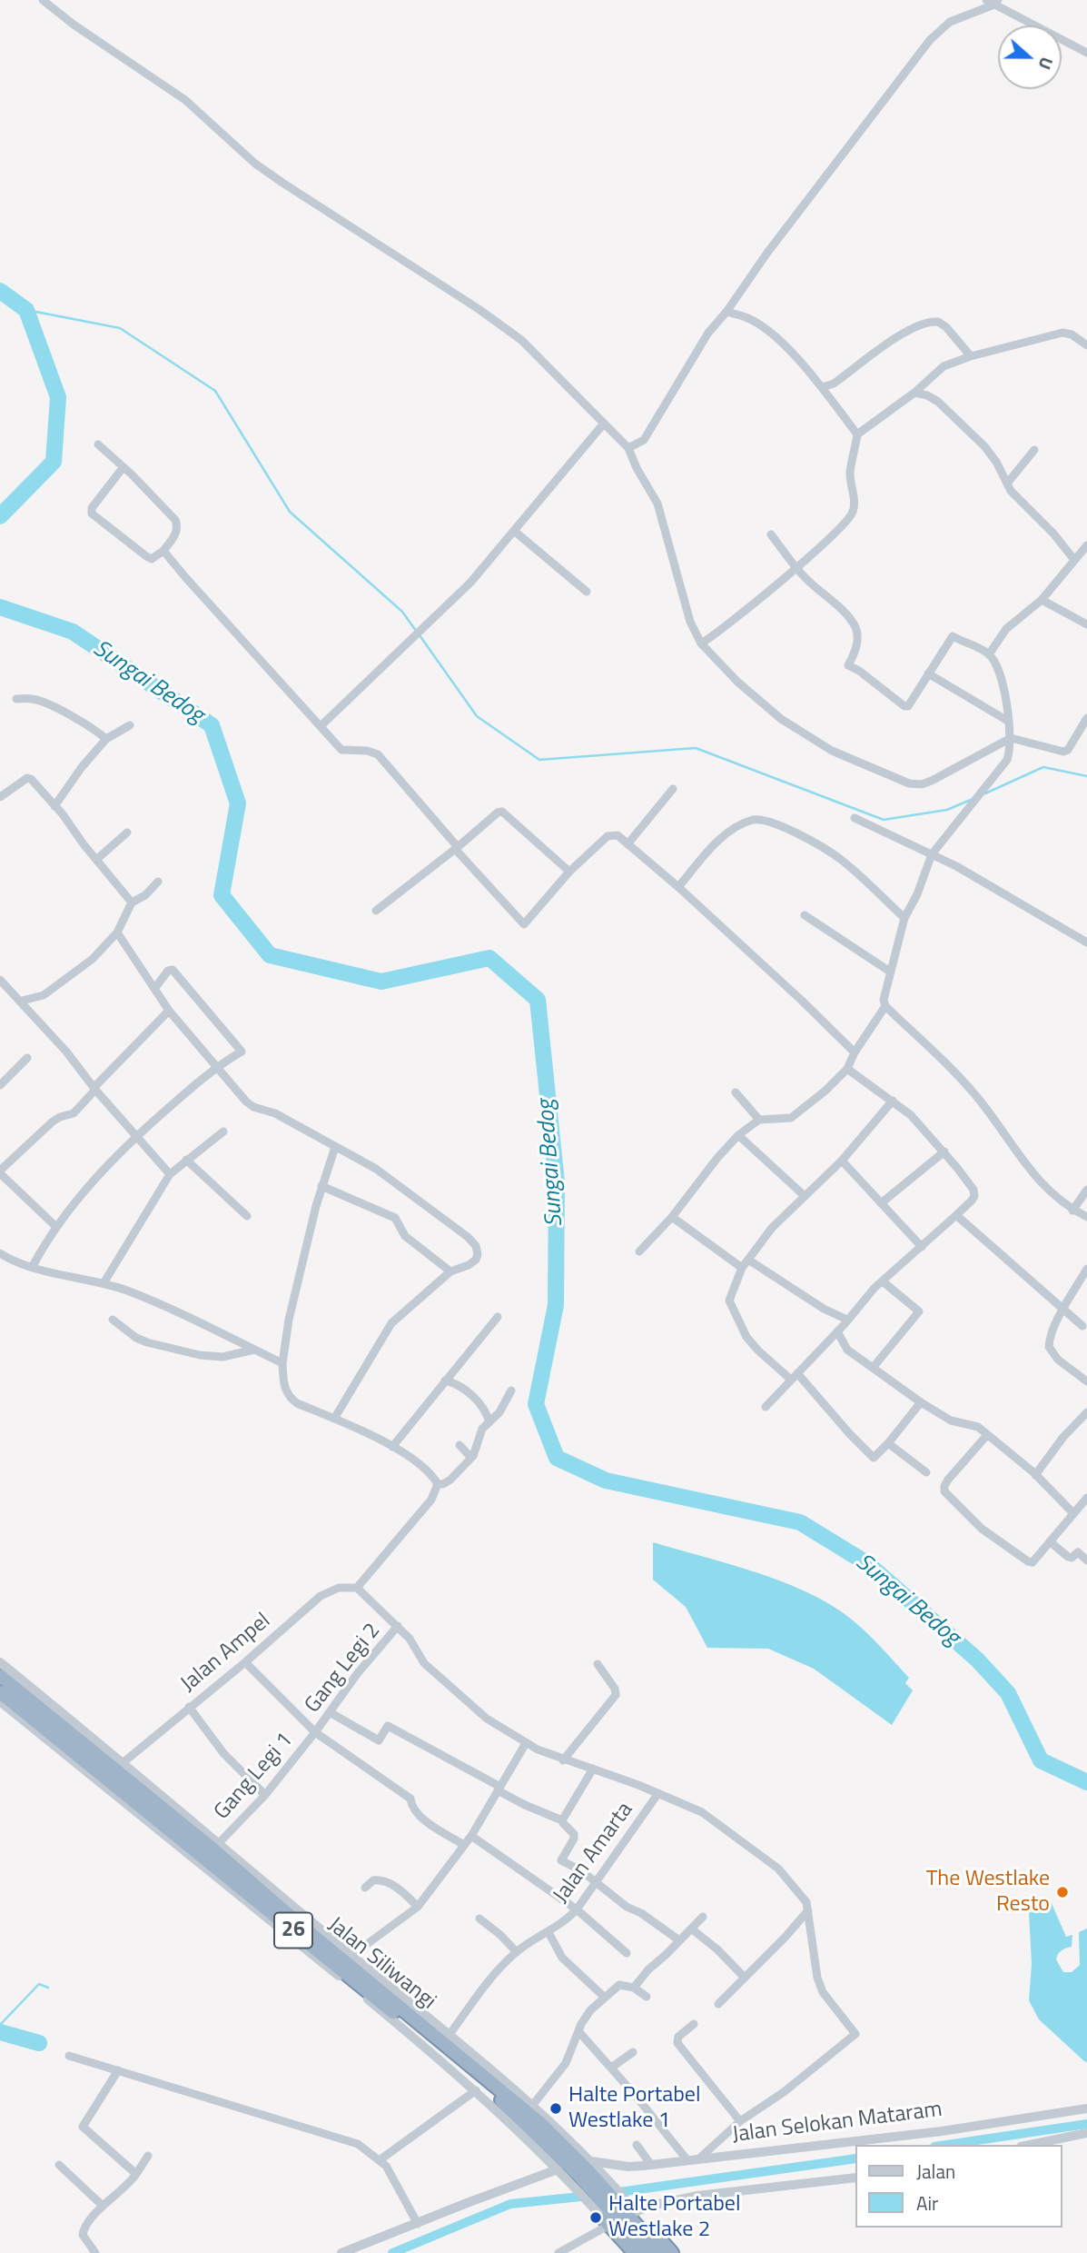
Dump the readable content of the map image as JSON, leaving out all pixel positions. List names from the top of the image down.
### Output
{
  "streets": {
    "highway": ["26", "Jalan Siliwangi"],
    "street": [
      "Jalan Ampel",
      "Gang Legi 2",
      "Gang Legi 1",
      "Jalan Amarta",
      "Jalan Selokan Mataram"
    ]
  },
  "crossings": [
    ["Gang Legi 2", "Gang Legi 1"],
    ["Gang Legi 1", "Jalan Siliwangi"],
    ["Jalan Siliwangi", "Jalan Selokan Mataram"]
  ],
  "water": ["Sungai Bedog"],
  "places": ["The Westlake Resto", "Halte Portabel Westlake 1", "Halte Portabel Westlake 2"],
  "legend": ["Jalan", "Air"],
  "north": "right"
}
